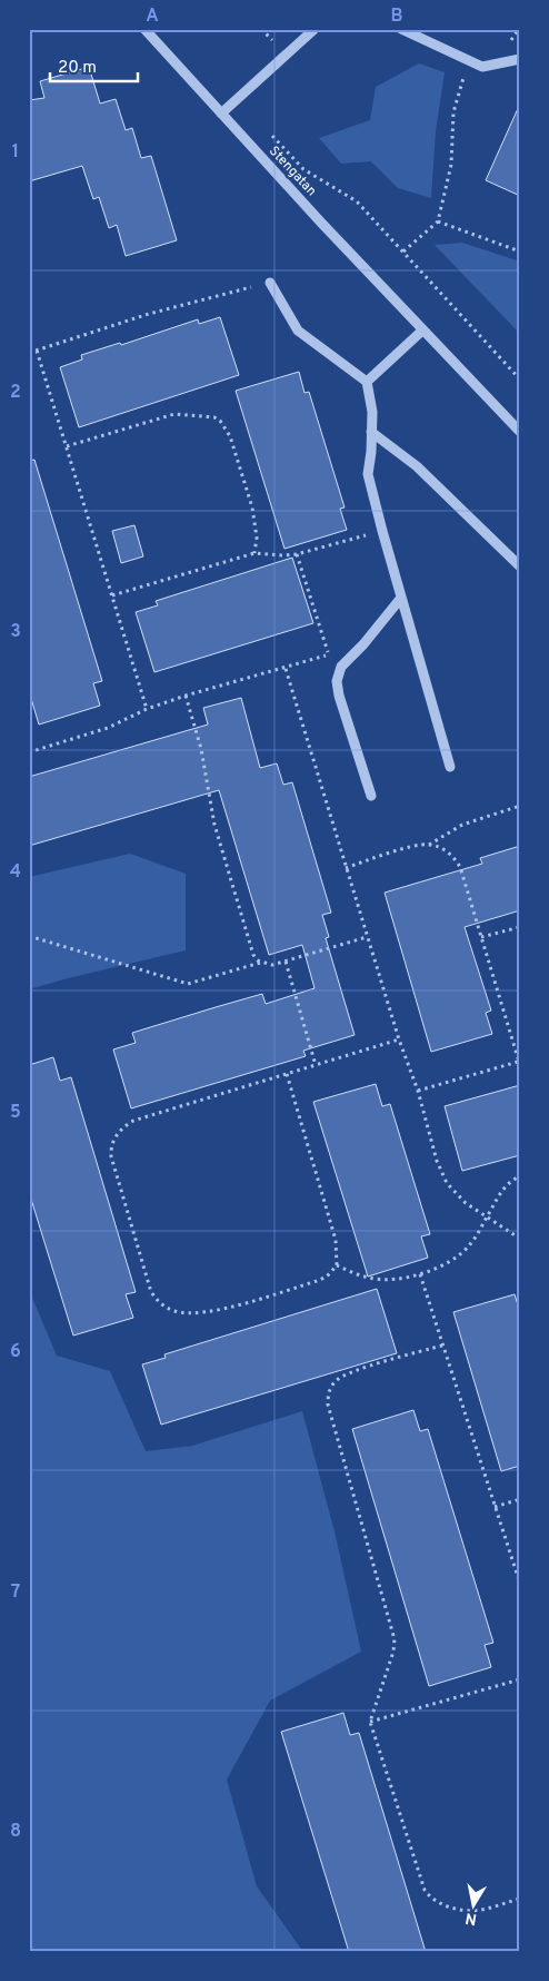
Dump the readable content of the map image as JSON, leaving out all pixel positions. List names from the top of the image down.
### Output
{
  "streets": {
    "street": ["Stengatan"]
  },
  "scale_bar": "20 m",
  "north": "bottom",
  "grid": {
    "columns": ["A", "B"],
    "rows": [
      "1",
      "2",
      "3",
      "4",
      "5",
      "6",
      "7",
      "8"
    ]
  }
}
